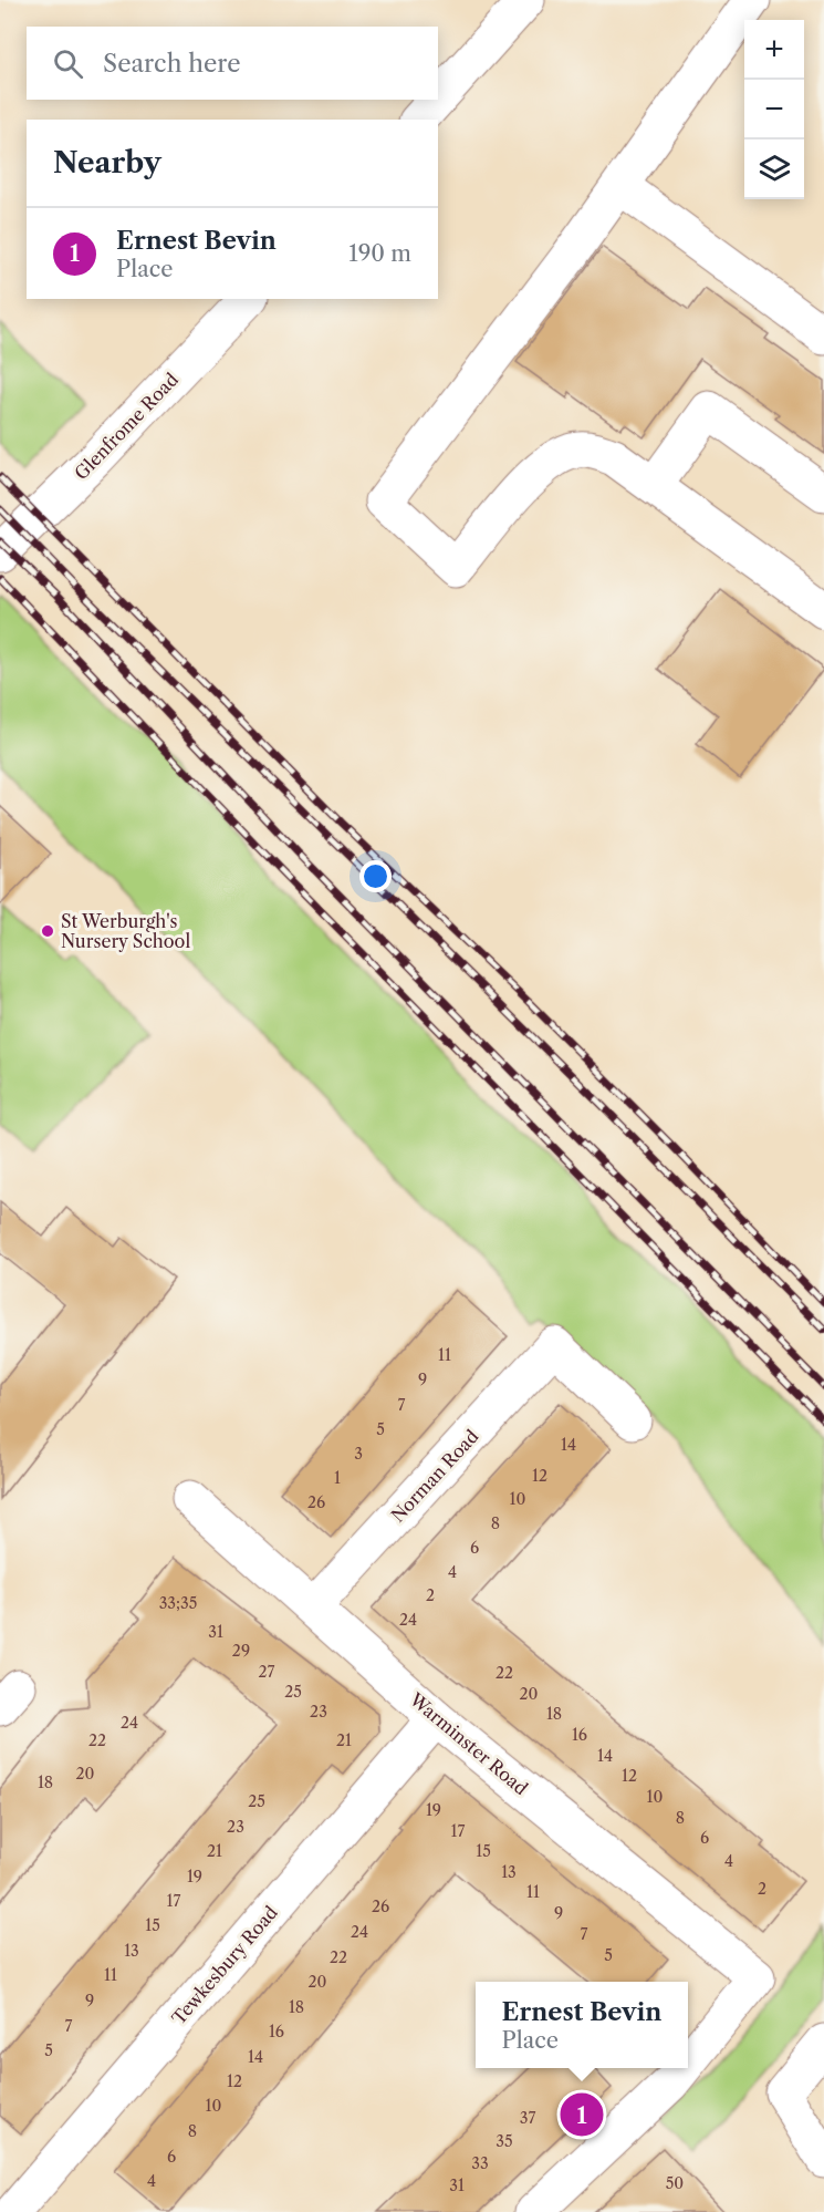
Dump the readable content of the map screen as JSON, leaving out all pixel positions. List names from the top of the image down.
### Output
{
  "streets": {
    "street": [
      "Glenfrome Road",
      "Norman Road",
      "Warminster Road",
      "Tewkesbury Road"
    ]
  },
  "crossings": [
    ["Norman Road", "Warminster Road"],
    ["Warminster Road", "Tewkesbury Road"]
  ],
  "places": ["St Werburgh's Nursery School"],
  "house_numbers": [
    "11",
    "9",
    "7",
    "5",
    "14",
    "3",
    "12",
    "1",
    "10",
    "26",
    "8",
    "6",
    "4",
    "2",
    "33;35",
    "24",
    "31",
    "29",
    "27",
    "22",
    "25",
    "20",
    "23",
    "18",
    "24",
    "16",
    "22",
    "21",
    "14",
    "20",
    "12",
    "18",
    "10",
    "25",
    "19",
    "8",
    "23",
    "17",
    "6",
    "21",
    "15",
    "4",
    "13",
    "19",
    "2",
    "11",
    "17",
    "26",
    "9",
    "15",
    "24",
    "7",
    "13",
    "5",
    "22",
    "11",
    "20",
    "9",
    "18",
    "7",
    "16",
    "5",
    "14",
    "12",
    "10",
    "37",
    "8",
    "35",
    "6",
    "33",
    "4",
    "50",
    "31"
  ],
  "page": {
    "map_buttons": ["+", "−"],
    "search": "Search here",
    "heading": "Nearby",
    "list": [
      {
        "mark": "1",
        "name": "Ernest Bevin",
        "note": "Place",
        "value": "190 m"
      }
    ],
    "popup": ["Ernest Bevin", "Place"],
    "pins": "1"
  }
}
